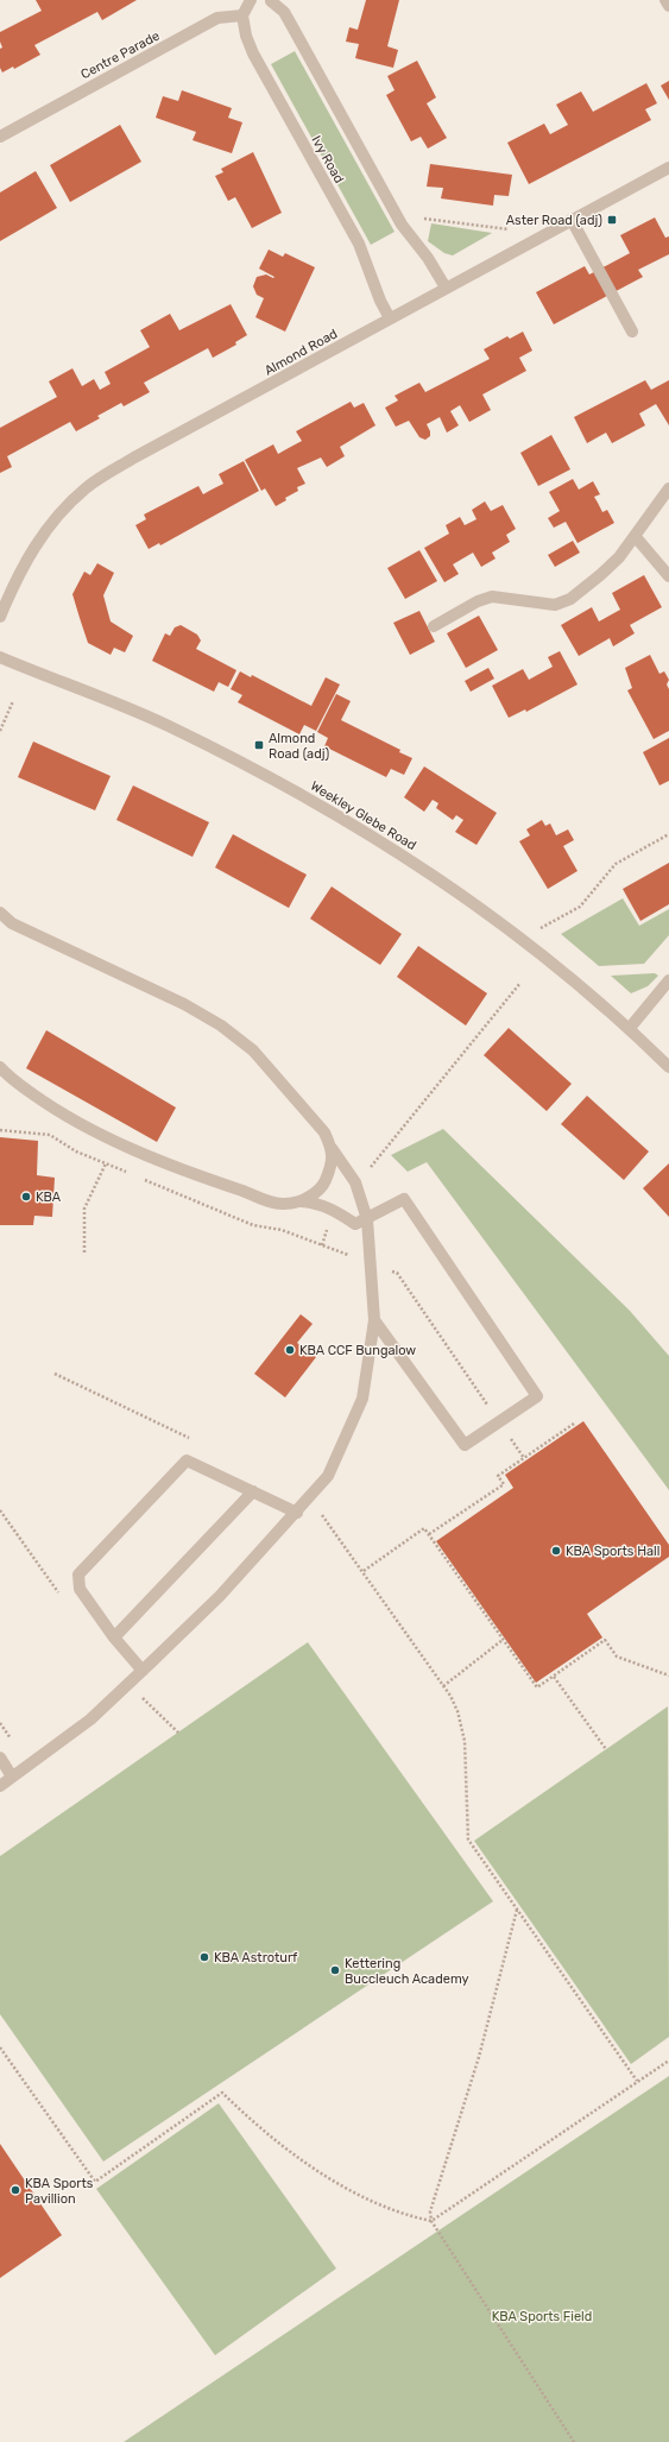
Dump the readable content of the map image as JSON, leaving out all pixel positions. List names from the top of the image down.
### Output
{
  "streets": {
    "street": [
      "Centre Parade",
      "Ivy Road",
      "Almond Road",
      "Weekley Glebe Road"
    ]
  },
  "crossings": [
    ["Centre Parade", "Ivy Road"],
    ["Ivy Road", "Almond Road"]
  ],
  "parks": ["KBA Sports Field"],
  "places": {
    "transit": ["Aster Road (adj)", "Almond Road (adj)"],
    "other": [
      "KBA",
      "KBA CCF Bungalow",
      "KBA Sports Hall",
      "KBA Astroturf",
      "Kettering Buccleuch Academy",
      "KBA Sports Pavillion"
    ]
  }
}
